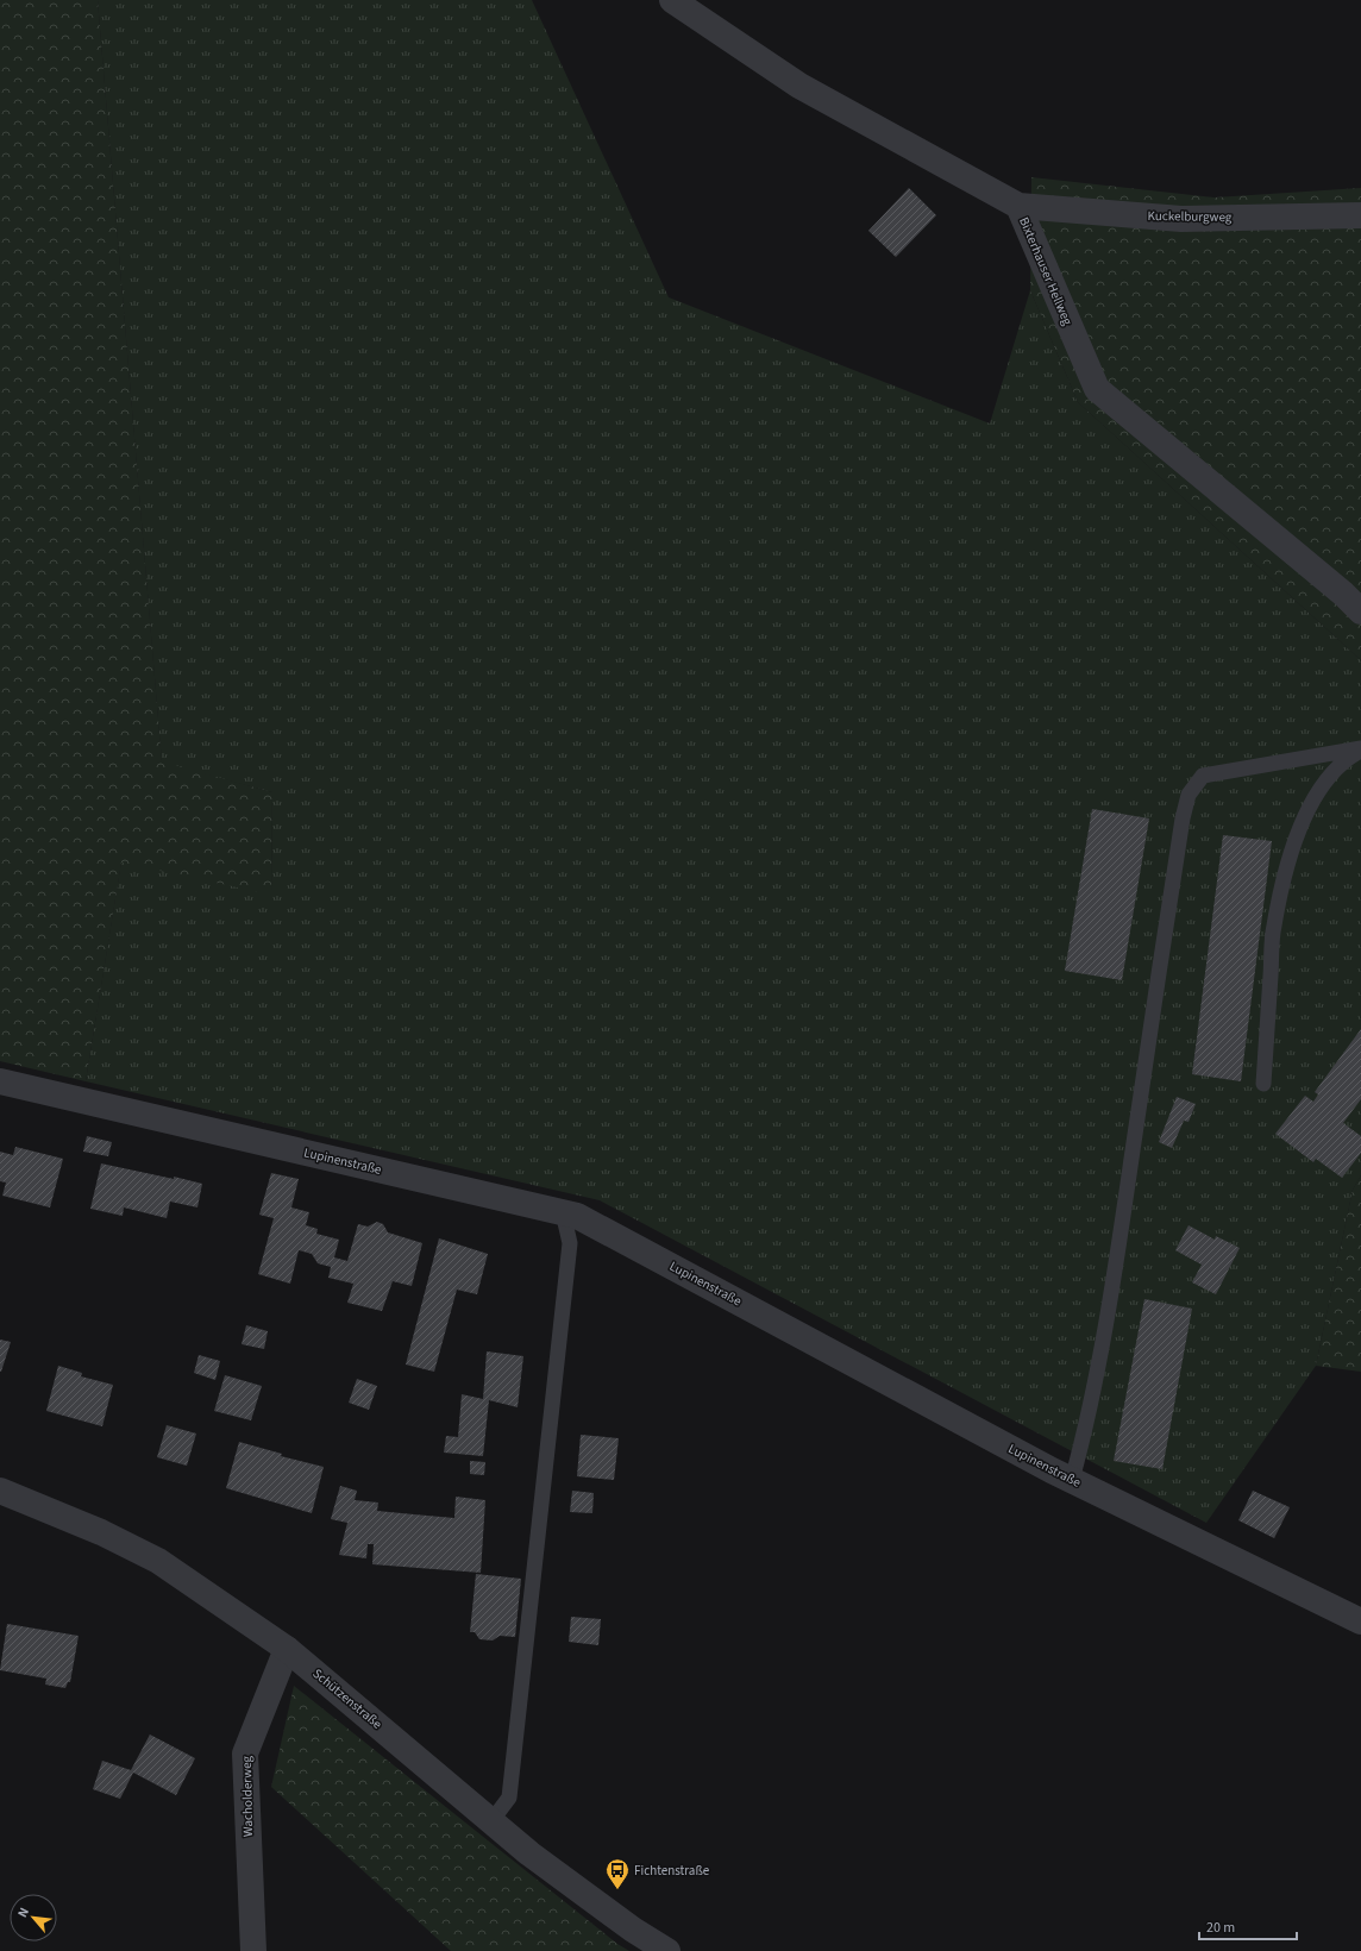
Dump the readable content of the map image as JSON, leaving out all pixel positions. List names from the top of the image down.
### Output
{
  "streets": {
    "street": [
      "Kuckelburgweg",
      "Bixterhauser Hellweg",
      "Lupinenstraße",
      "Schützenstraße",
      "Wacholderweg"
    ]
  },
  "crossings": [
    ["Kuckelburgweg", "Bixterhauser Hellweg"],
    ["Schützenstraße", "Wacholderweg"]
  ],
  "places": {
    "bus stop": ["Fichtenstraße"]
  },
  "scale_bar": "20 m",
  "north": "top left"
}
